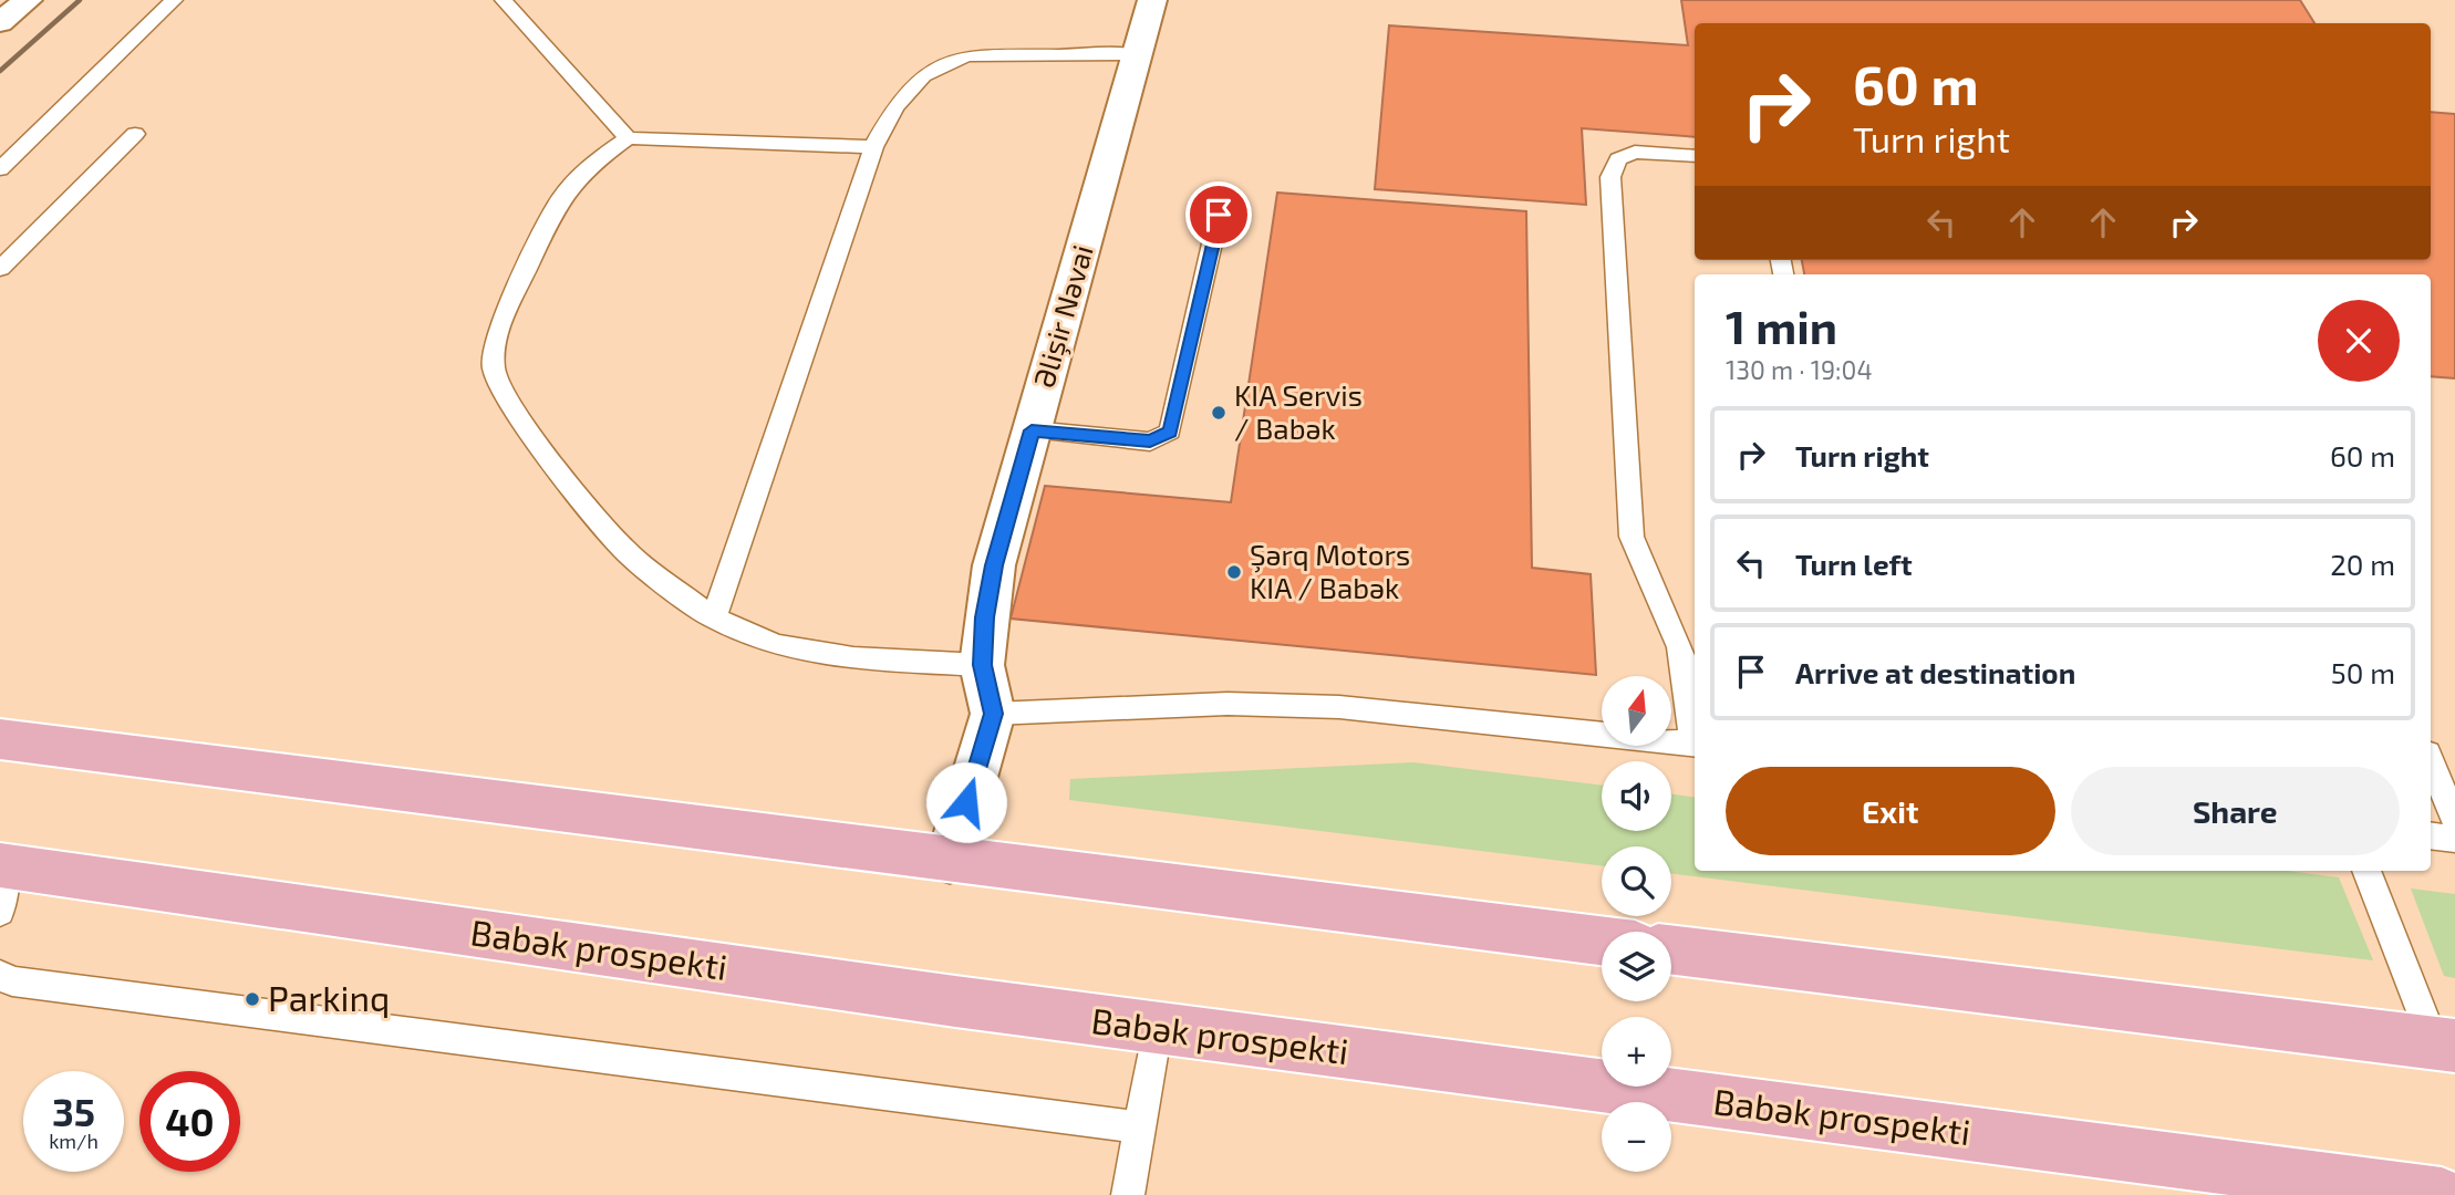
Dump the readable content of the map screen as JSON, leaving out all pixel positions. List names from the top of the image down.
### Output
{
  "streets": {
    "main road": ["Babək prospekti"],
    "street": ["Əlişir Nəvai"]
  },
  "places": ["KIA Servis / Babək", "Şərq Motors KIA / Babək", "Parkinq"],
  "north": "top",
  "page": {
    "turn": ["60 m", "Turn right"],
    "heading": ["1 min", "130 m · 19:04"],
    "list": [
      {
        "name": "Turn right",
        "value": "60 m"
      },
      {
        "name": "Turn left",
        "value": "20 m"
      },
      {
        "name": "Arrive at destination",
        "value": "50 m"
      }
    ],
    "map_buttons": ["+", "−"],
    "buttons": ["Exit", "Share"],
    "speed": "35 km/h",
    "limit": "40"
  }
}
